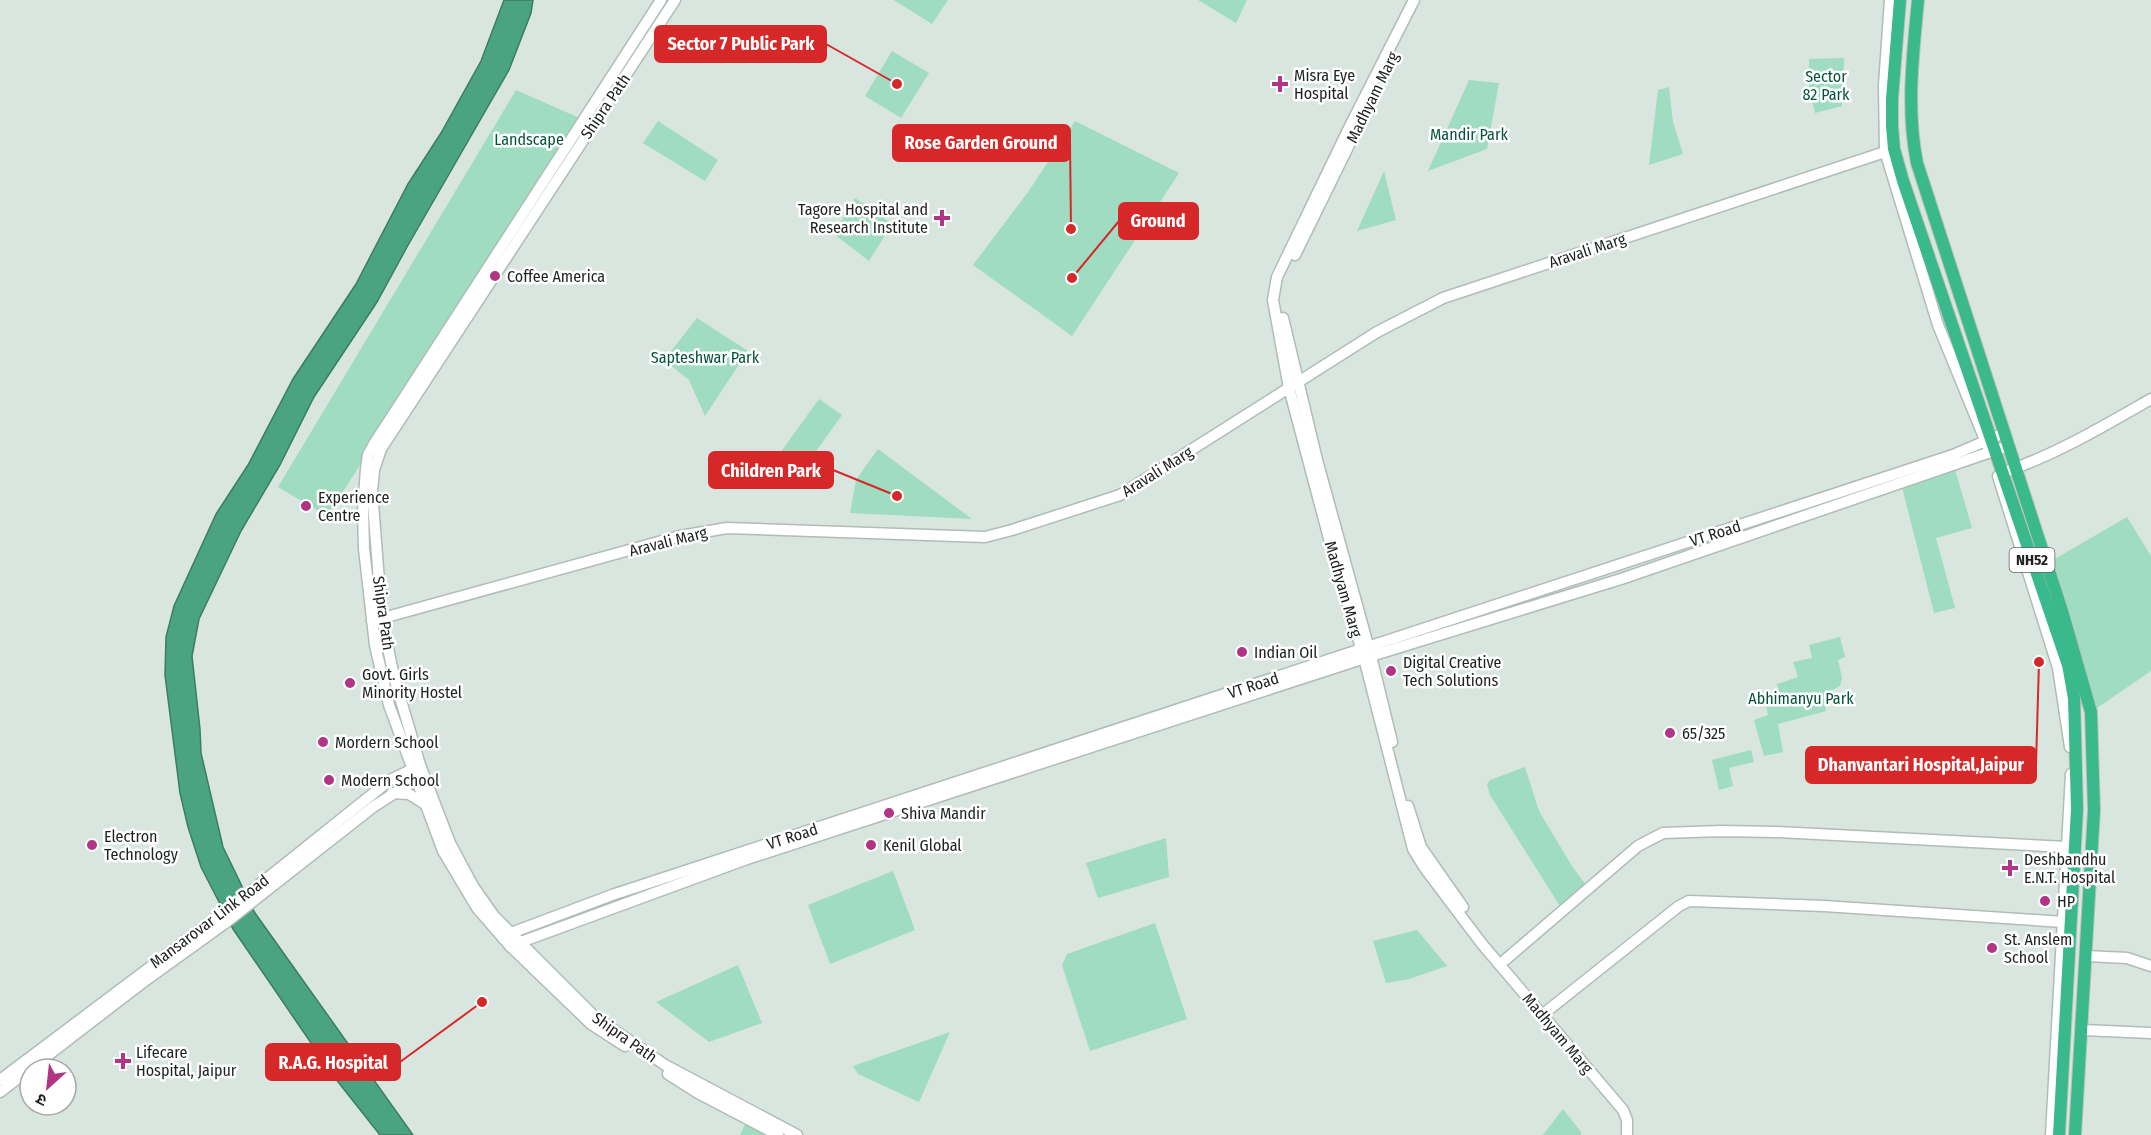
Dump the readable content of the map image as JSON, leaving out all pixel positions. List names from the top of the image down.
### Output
{
  "streets": {
    "highway": ["NH52"],
    "street": [
      "Madhyam Marg",
      "Shipra Path",
      "Aravali Marg",
      "VT Road",
      "Mansarovar Link Road"
    ]
  },
  "crossings": [
    ["Madhyam Marg", "Aravali Marg"],
    ["Madhyam Marg", "VT Road"],
    ["Shipra Path", "Aravali Marg"],
    ["Shipra Path", "VT Road"],
    ["Shipra Path", "Mansarovar Link Road"],
    ["Aravali Marg", "NH52"],
    ["VT Road", "NH52"]
  ],
  "parks": [
    "Sector 82 Park",
    "Mandir Park",
    "Landscape",
    "Sapteshwar Park",
    "Abhimanyu Park"
  ],
  "places": {
    "other": [
      "Sector 7 Public Park",
      "Rose Garden Ground",
      "Coffee America",
      "Ground",
      "Children Park",
      "Experience Centre",
      "Indian Oil",
      "Dhanvantari Hospital,Jaipur",
      "Digital Creative Tech Solutions",
      "Govt. Girls Minority Hostel",
      "65/325",
      "Mordern School",
      "Modern School",
      "Shiva Mandir",
      "Electron Technology",
      "Kenil Global",
      "HP",
      "St. Anslem School",
      "R.A.G. Hospital"
    ],
    "health": [
      "Misra Eye Hospital",
      "Tagore Hospital and Research Institute",
      "Deshbandhu E.N.T. Hospital",
      "Lifecare Hospital, Jaipur"
    ]
  },
  "north": "bottom left"
}
